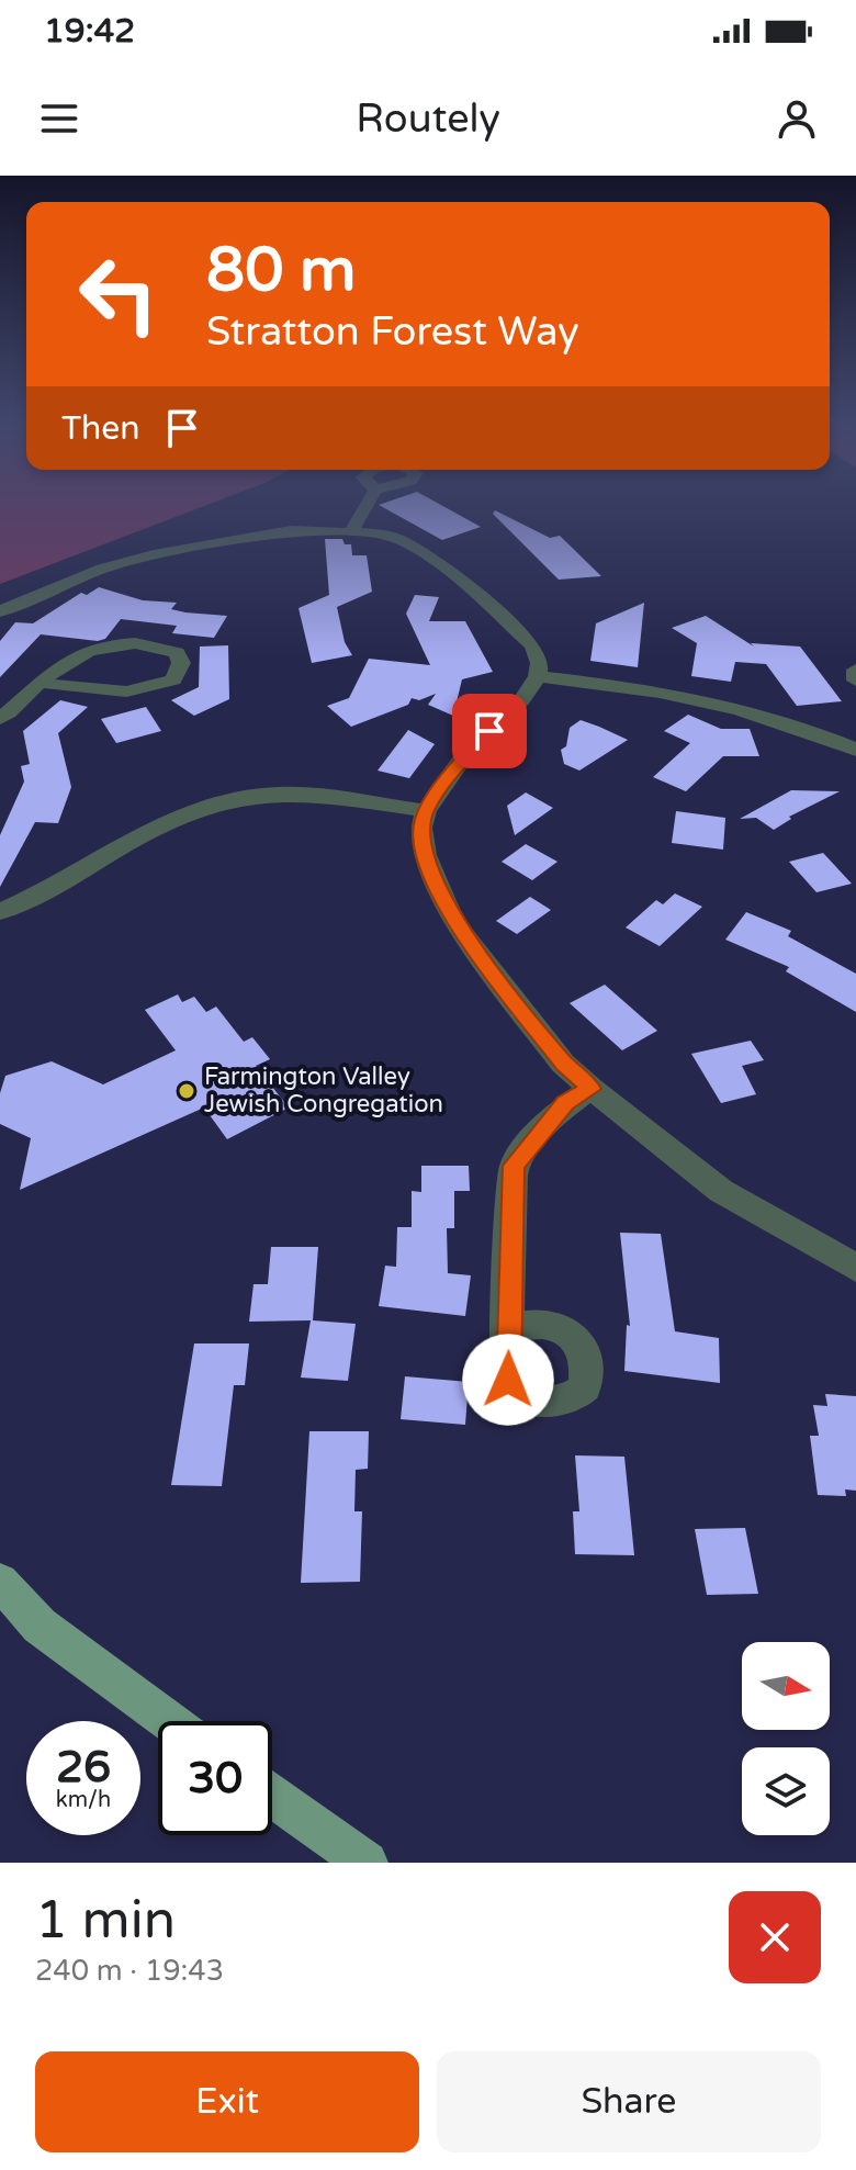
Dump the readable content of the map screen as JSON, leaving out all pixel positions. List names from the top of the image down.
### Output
{
  "places": ["Farmington Valley Jewish Congregation"],
  "north": "right",
  "page": {
    "status": "19:42",
    "header": "Routely",
    "turn": ["80 m", "Stratton Forest Way"],
    "then": "Then",
    "speed": "26 km/h",
    "limit": "30",
    "heading": ["1 min", "240 m · 19:43"],
    "buttons": ["Exit", "Share"]
  }
}
